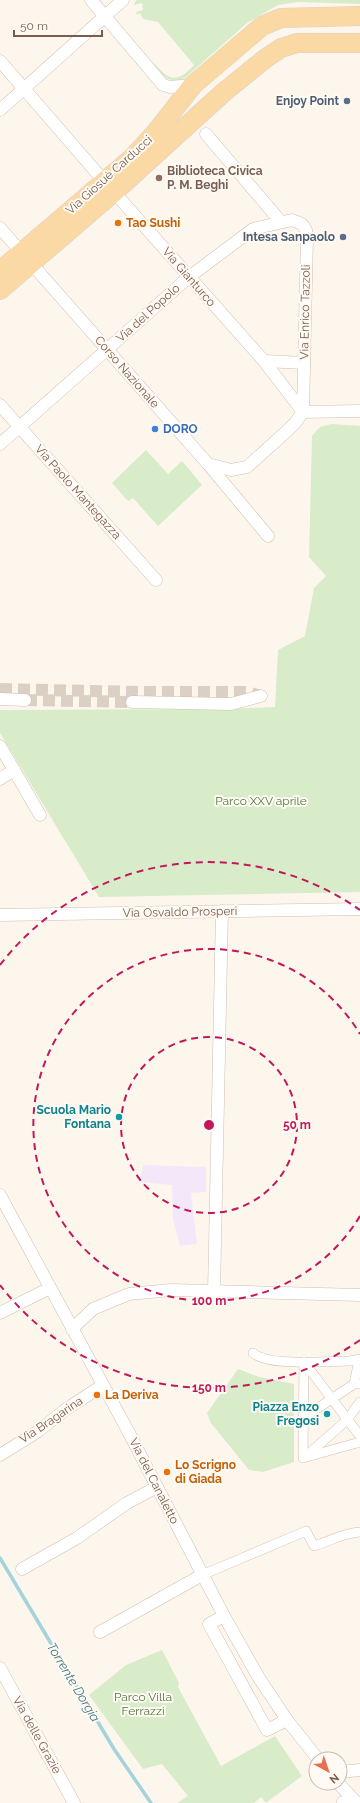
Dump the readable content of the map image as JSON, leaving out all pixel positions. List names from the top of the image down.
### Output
{
  "streets": {
    "main road": ["Via Giosuè Carducci"],
    "street": [
      "Via Gianturco",
      "Via Enrico Tazzoli",
      "Via del Popolo",
      "Corso Nazionale",
      "Via Paolo Mantegazza",
      "Via Osvaldo Prosperi",
      "Via Bragarina",
      "Via del Canaletto",
      "Via delle Grazie"
    ]
  },
  "crossings": [
    ["Via Giosuè Carducci", "Via Gianturco"],
    ["Via Giosuè Carducci", "Corso Nazionale"],
    ["Via Gianturco", "Via Enrico Tazzoli"],
    ["Via Gianturco", "Via del Popolo"],
    ["Via Enrico Tazzoli", "Via del Popolo"],
    ["Via del Popolo", "Corso Nazionale"],
    ["Via del Popolo", "Via Paolo Mantegazza"],
    ["Via Bragarina", "Via del Canaletto"]
  ],
  "water": ["Torrente Dorgia"],
  "parks": ["Parco XXV aprile", "Parco Villa Ferrazzi"],
  "places": [
    "Enjoy Point",
    "Biblioteca Civica P. M. Beghi",
    "Tao Sushi",
    "Intesa Sanpaolo",
    "DORO",
    "Scuola Mario Fontana",
    "La Deriva",
    "Piazza Enzo Fregosi",
    "Lo Scrigno di Giada"
  ],
  "scale_bar": "50 m",
  "north": "bottom right",
  "rings": ["50 m", "100 m", "150 m"]
}
